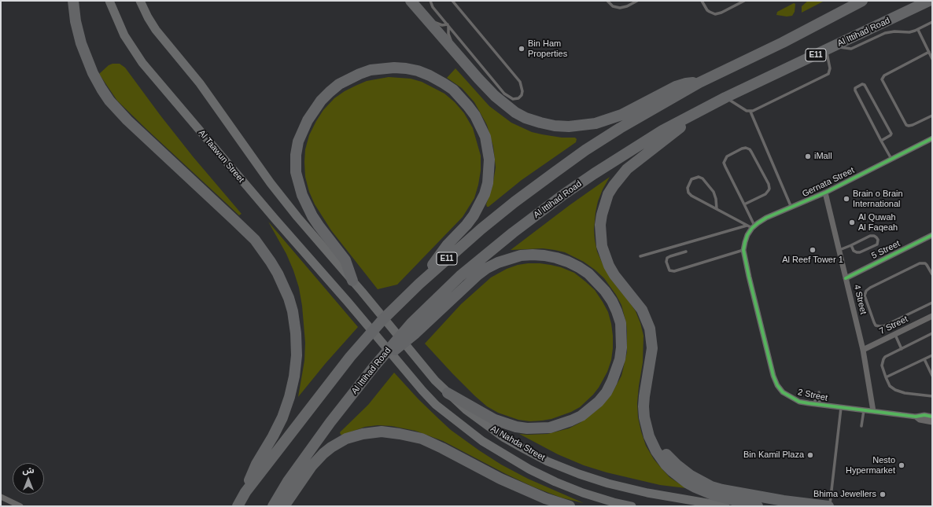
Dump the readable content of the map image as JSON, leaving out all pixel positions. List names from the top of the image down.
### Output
{
  "streets": {
    "highway": ["Al Ittihad Road", "E11"],
    "main road": ["Al Taawun Street", "Al Nahda Street"],
    "street": [
      "Gernata Street",
      "5 Street",
      "4 Street",
      "7 Street",
      "2 Street"
    ]
  },
  "crossings": [
    ["Al Taawun Street", "Al Nahda Street"],
    ["Gernata Street", "4 Street"],
    ["Gernata Street", "2 Street"],
    ["5 Street", "4 Street"],
    ["4 Street", "7 Street"],
    ["4 Street", "2 Street"]
  ],
  "places": [
    "Bin Ham Properties",
    "iMall",
    "Brain o Brain International",
    "Al Quwah Al Faqeah",
    "Al Reef Tower 1",
    "Bin Kamil Plaza",
    "Nesto Hypermarket",
    "Bhima Jewellers"
  ],
  "north": "top"
}
